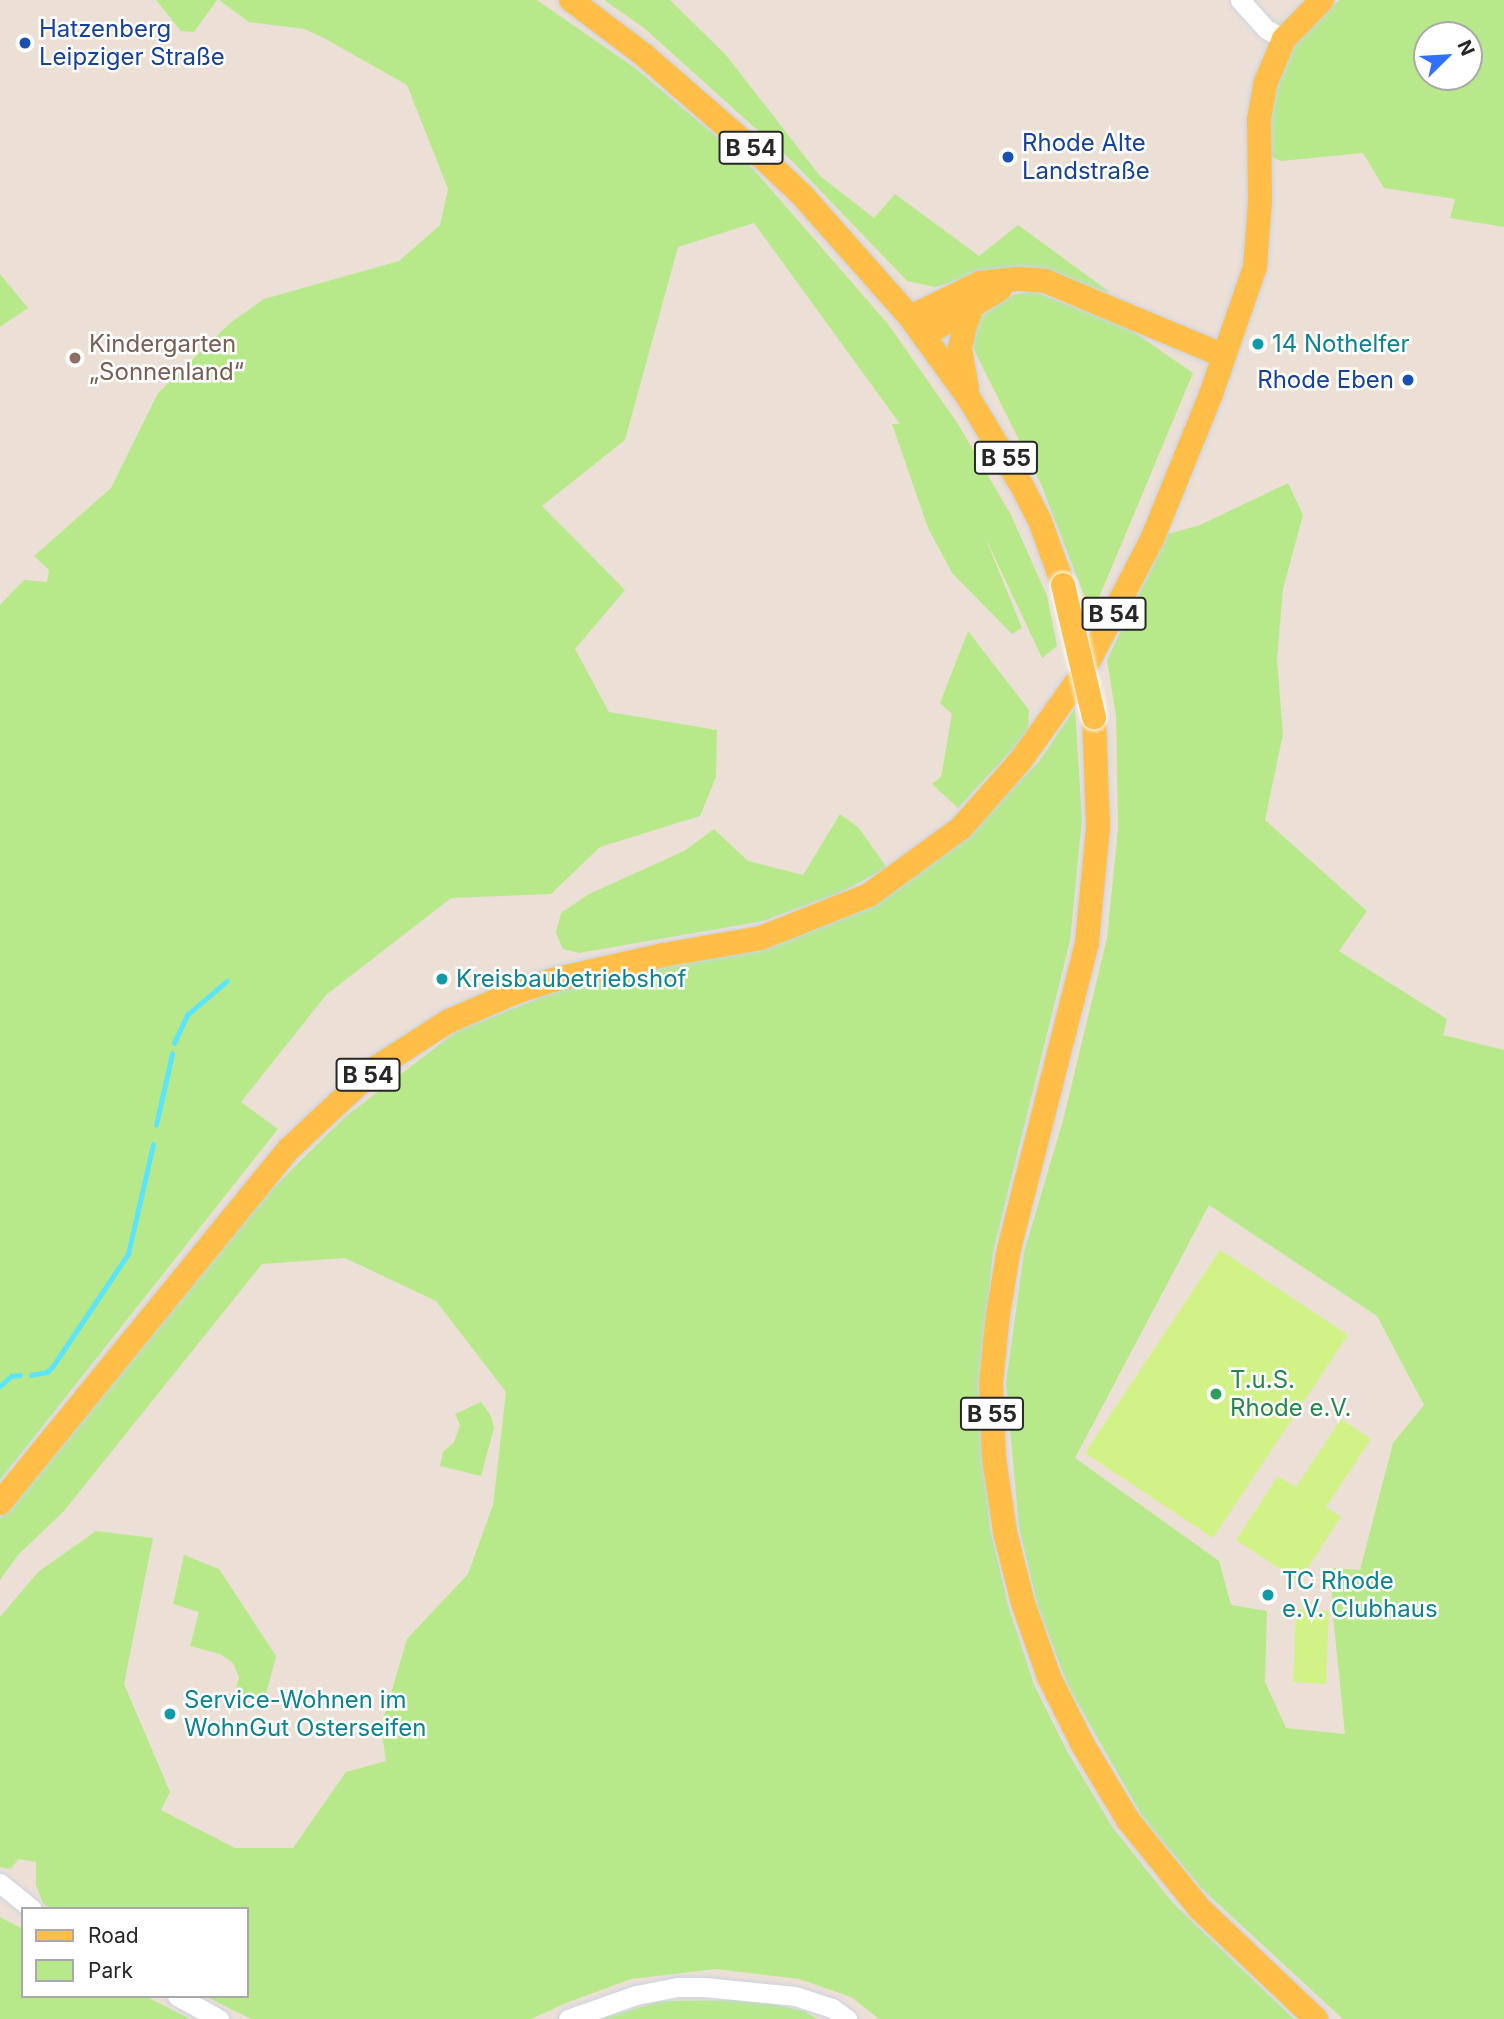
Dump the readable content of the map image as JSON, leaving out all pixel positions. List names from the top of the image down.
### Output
{
  "streets": {
    "main road": ["B 54", "B 55"]
  },
  "crossings": [
    ["B 54", "B 55"]
  ],
  "places": [
    "Hatzenberg Leipziger Straße",
    "Rhode Alte Landstraße",
    "14 Nothelfer",
    "Kindergarten „Sonnenland“",
    "Rhode Eben",
    "Kreisbaubetriebshof",
    "T.u.S. Rhode e.V.",
    "TC Rhode e.V. Clubhaus",
    "Service-Wohnen im WohnGut Osterseifen"
  ],
  "legend": ["Road", "Park"],
  "north": "top right"
}
